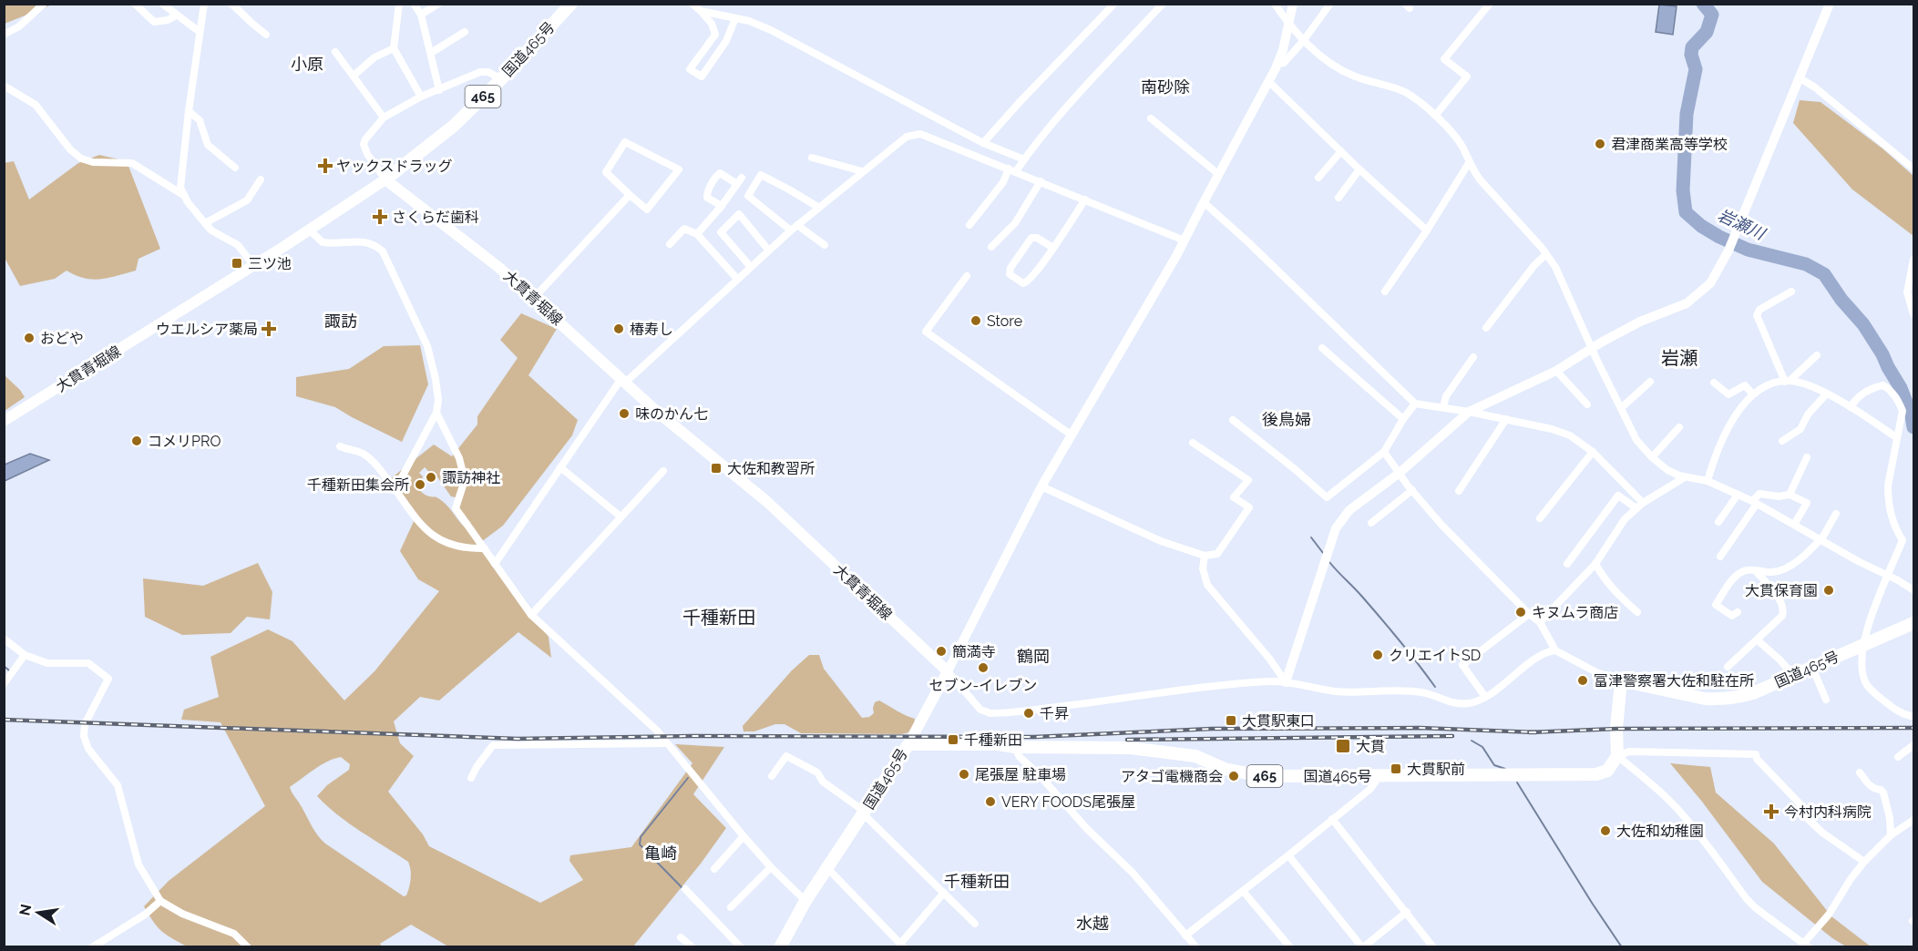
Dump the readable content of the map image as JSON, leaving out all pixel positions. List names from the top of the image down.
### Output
{
  "streets": {
    "highway": ["国道465号", "465"],
    "main road": ["大貫青堀線"]
  },
  "crossings": [
    ["国道465号", "大貫青堀線"]
  ],
  "districts": [
    "小原",
    "南砂除",
    "諏訪",
    "岩瀬",
    "後鳥婦",
    "千種新田",
    "鶴岡",
    "亀崎",
    "千種新田",
    "水越"
  ],
  "water": ["岩瀬川"],
  "places": {
    "other": [
      "君津商業高等学校",
      "Store",
      "椿寿し",
      "おどや",
      "味のかん七",
      "コメリPRO",
      "諏訪神社",
      "千種新田集会所",
      "大貫保育園",
      "キヌムラ商店",
      "簡満寺",
      "クリエイトSD",
      "セブン-イレブン",
      "富津警察署大佐和駐在所",
      "千昇",
      "尾張屋 駐車場",
      "アタゴ電機商会",
      "VERY FOODS尾張屋",
      "大佐和幼稚園"
    ],
    "health": [
      "ヤックスドラッグ",
      "さくらだ歯科",
      "ウエルシア薬局",
      "今村内科病院"
    ],
    "transit": [
      "三ツ池",
      "大佐和教習所",
      "大貫駅東口",
      "千種新田",
      "大貫",
      "大貫駅前"
    ]
  },
  "north": "left"
}
